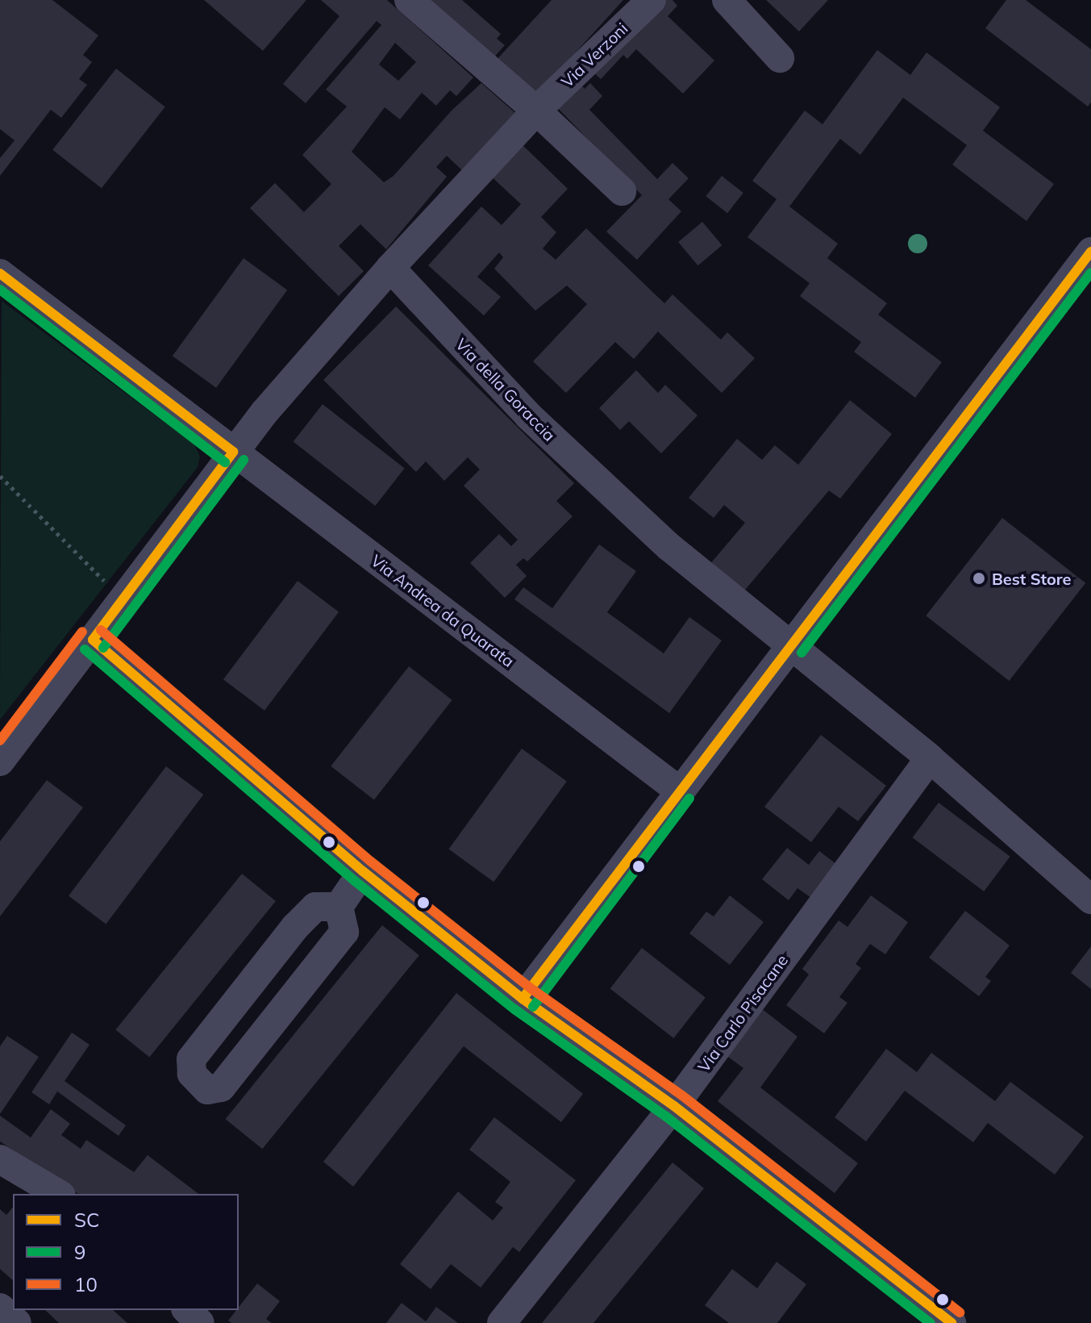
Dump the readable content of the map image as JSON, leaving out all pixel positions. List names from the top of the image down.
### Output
{
  "streets": {
    "street": [
      "Via Verzoni",
      "Via della Goraccia",
      "Via Andrea da Quarata",
      "Via Carlo Pisacane"
    ]
  },
  "crossings": [
    ["Via della Goraccia", "Via Carlo Pisacane"]
  ],
  "places": ["Best Store"],
  "lines": ["transit line SC", "transit line 9", "transit line 10"],
  "legend": ["SC", "9", "10"]
}
